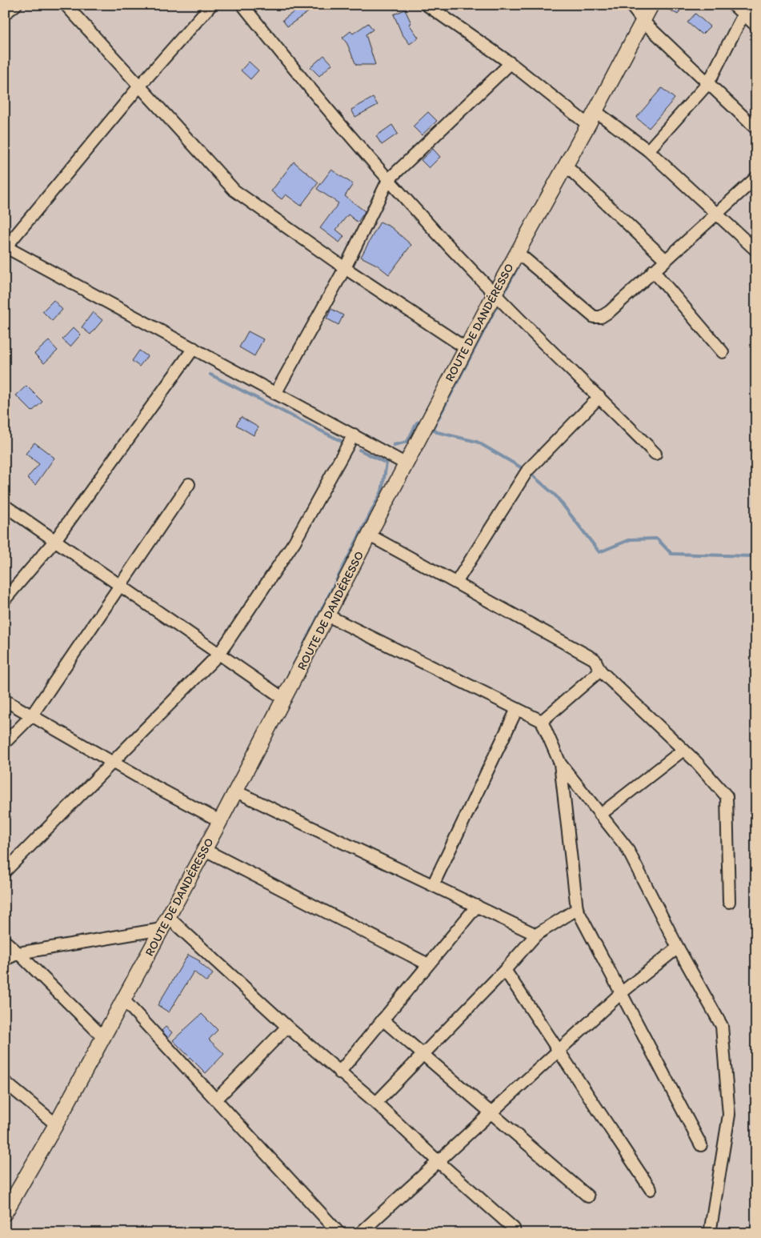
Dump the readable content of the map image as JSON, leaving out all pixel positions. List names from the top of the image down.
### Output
{
  "streets": {
    "street": ["ROUTE DE DANDÉRESSO"]
  }
}
